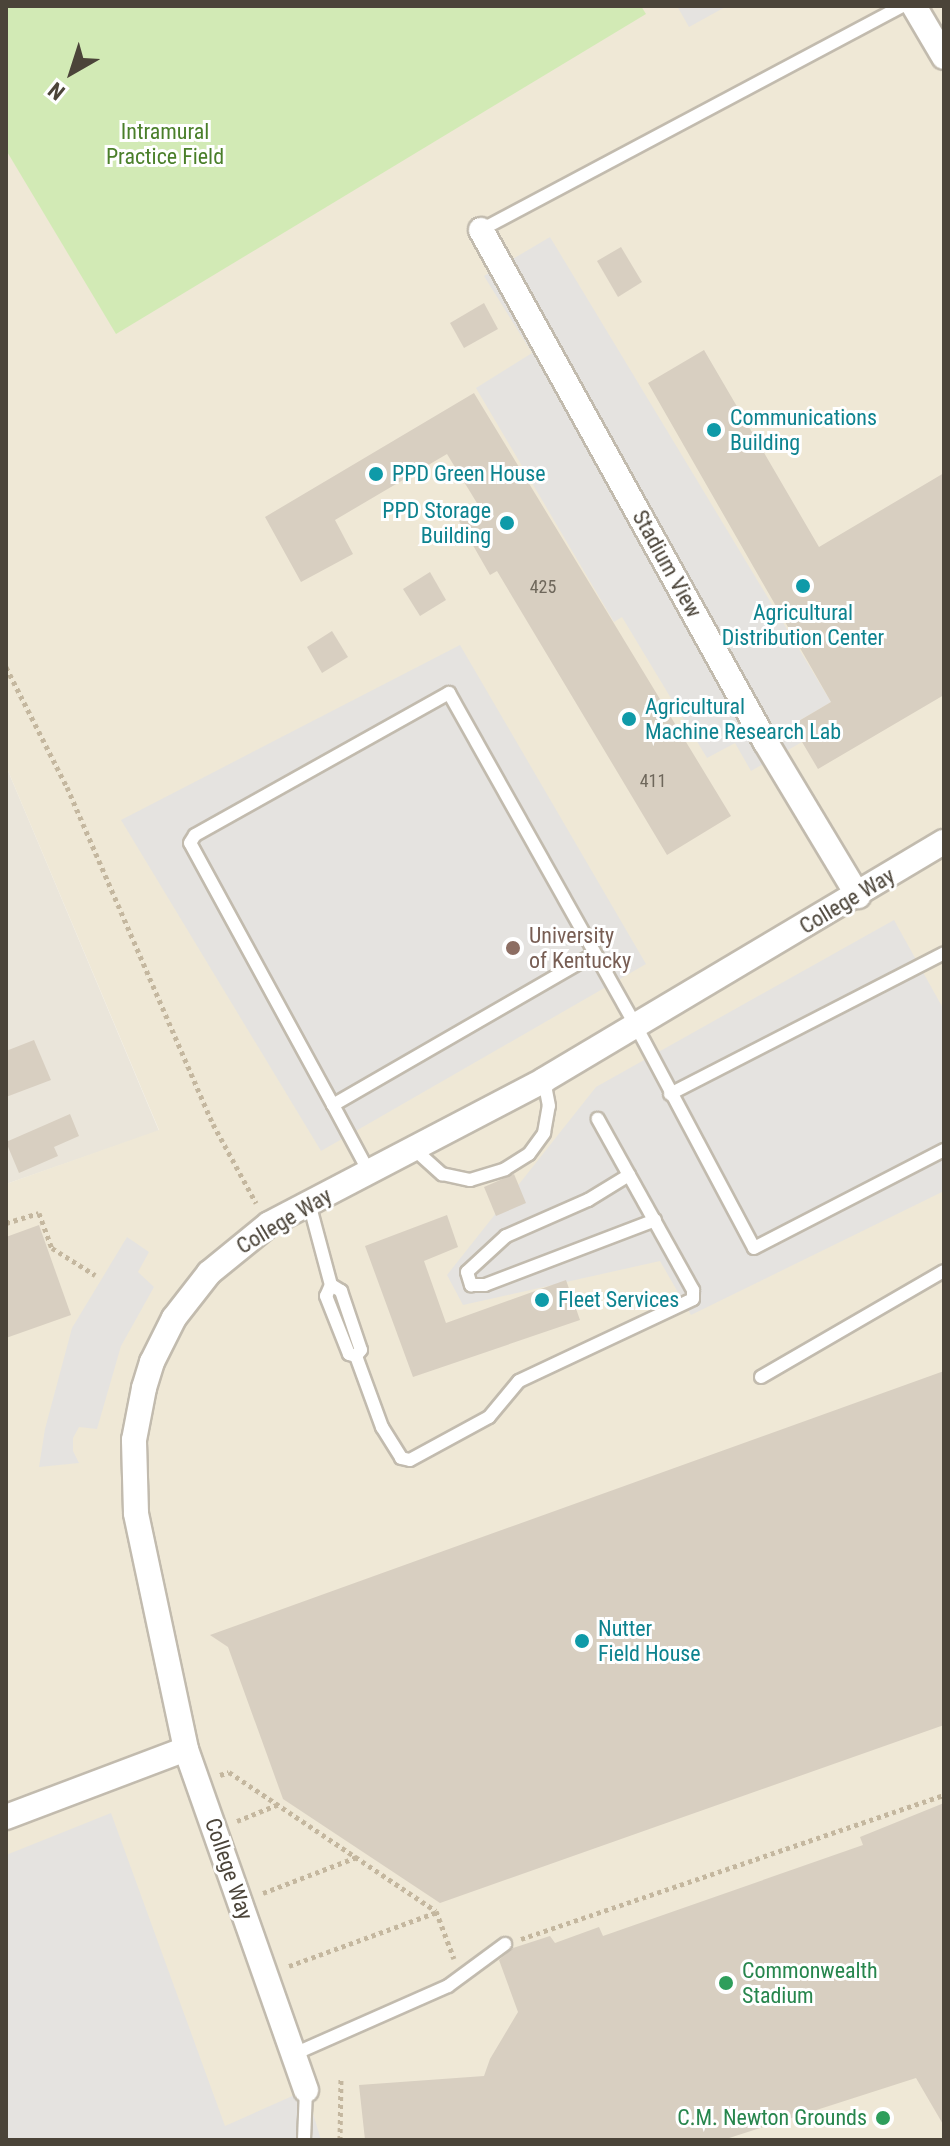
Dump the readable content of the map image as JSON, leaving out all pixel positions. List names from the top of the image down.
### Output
{
  "streets": {
    "street": ["Stadium View", "College Way"]
  },
  "crossings": [
    ["Stadium View", "College Way"]
  ],
  "parks": ["Intramural Practice Field"],
  "places": [
    "Communications Building",
    "PPD Green House",
    "PPD Storage Building",
    "Agricultural Distribution Center",
    "Agricultural Machine Research Lab",
    "University of Kentucky",
    "Fleet Services",
    "Nutter Field House",
    "Commonwealth Stadium",
    "C.M. Newton Grounds"
  ],
  "house_numbers": ["425", "411"],
  "north": "bottom left"
}
